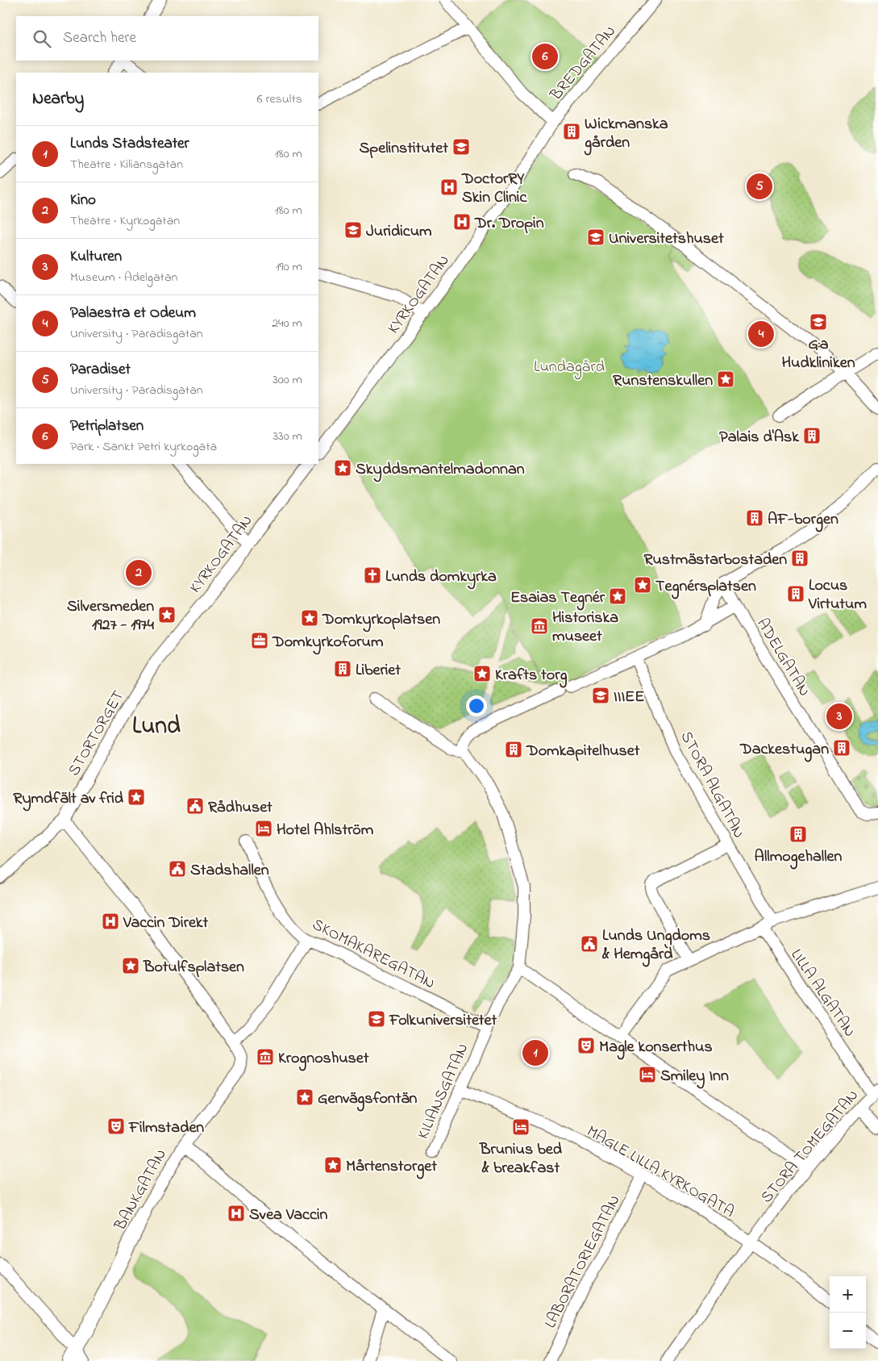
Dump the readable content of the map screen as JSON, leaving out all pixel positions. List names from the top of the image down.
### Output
{
  "streets": {
    "street": [
      "BREDGATAN",
      "KYRKOGATAN",
      "ADELGATAN",
      "STORTORGET",
      "STORA ALGATAN",
      "SKOMAKAREGATAN",
      "LILLA ALGATAN",
      "KILIANSGATAN",
      "STORA TOMEGATAN",
      "MAGLE LILLA KYRKOGATA",
      "BANKGATAN",
      "LABORATORIEGATAN"
    ]
  },
  "crossings": [
    ["BREDGATAN", "KYRKOGATAN"],
    ["KYRKOGATAN", "STORTORGET"],
    ["STORTORGET", "BANKGATAN"],
    ["SKOMAKAREGATAN", "KILIANSGATAN"],
    ["LILLA ALGATAN", "STORA TOMEGATAN"],
    ["KILIANSGATAN", "MAGLE LILLA KYRKOGATA"],
    ["STORA TOMEGATAN", "MAGLE LILLA KYRKOGATA"],
    ["MAGLE LILLA KYRKOGATA", "LABORATORIEGATAN"]
  ],
  "districts": ["Lund"],
  "parks": ["Lundagård"],
  "places": {
    "building": [
      "Wickmanska gården",
      "Palais d'Ask",
      "AF-borgen",
      "Rustmästarbostaden",
      "Locus Virtutum",
      "Liberiet",
      "Dackestugan",
      "Domkapitelhuset",
      "Allmogehallen"
    ],
    "school or university": [
      "Spelinstitutet",
      "Juridicum",
      "Universitetshuset",
      "G:a Hudkliniken",
      "IIIEE",
      "Folkuniversitetet"
    ],
    "hospital": [
      "DoctorRY Skin Clinic",
      "Dr. Dropin",
      "Vaccin Direkt",
      "Svea Vaccin"
    ],
    "place": [
      "Runstenskullen",
      "Skyddsmantelmadonnan",
      "Tegnérsplatsen",
      "Esaias Tegnér",
      "Silversmeden 1927 - 1974",
      "Domkyrkoplatsen",
      "Krafts torg",
      "Rymdfält av frid",
      "Botulfsplatsen",
      "Genvägsfontän",
      "Mårtenstorget"
    ],
    "church": ["Lunds domkyrka"],
    "museum": ["Historiska museet", "Krognoshuset"],
    "office": ["Domkyrkoforum"],
    "public building": ["Rådhuset", "Stadshallen", "Lunds Ungdoms & Hemgård"],
    "hotel": ["Hotel Ahlström", "Smiley Inn", "Brunius bed & breakfast"],
    "theatre": ["Magle konserthus", "Filmstaden"]
  },
  "page": {
    "search": "Search here",
    "pins": [
      "6",
      "5",
      "4",
      "2",
      "3",
      "1"
    ],
    "heading": ["Nearby", "6 results"],
    "list": [
      {
        "mark": "1",
        "name": "Lunds Stadsteater",
        "note": "Theatre · Kiliansgatan",
        "value": "180 m"
      },
      {
        "mark": "2",
        "name": "Kino",
        "note": "Theatre · Kyrkogatan",
        "value": "180 m"
      },
      {
        "mark": "3",
        "name": "Kulturen",
        "note": "Museum · Adelgatan",
        "value": "190 m"
      },
      {
        "mark": "4",
        "name": "Palaestra et Odeum",
        "note": "University · Paradisgatan",
        "value": "240 m"
      },
      {
        "mark": "5",
        "name": "Paradiset",
        "note": "University · Paradisgatan",
        "value": "300 m"
      },
      {
        "mark": "6",
        "name": "Petriplatsen",
        "note": "Park · Sankt Petri kyrkogata",
        "value": "330 m"
      }
    ],
    "map_buttons": ["+", "−"]
  }
}
